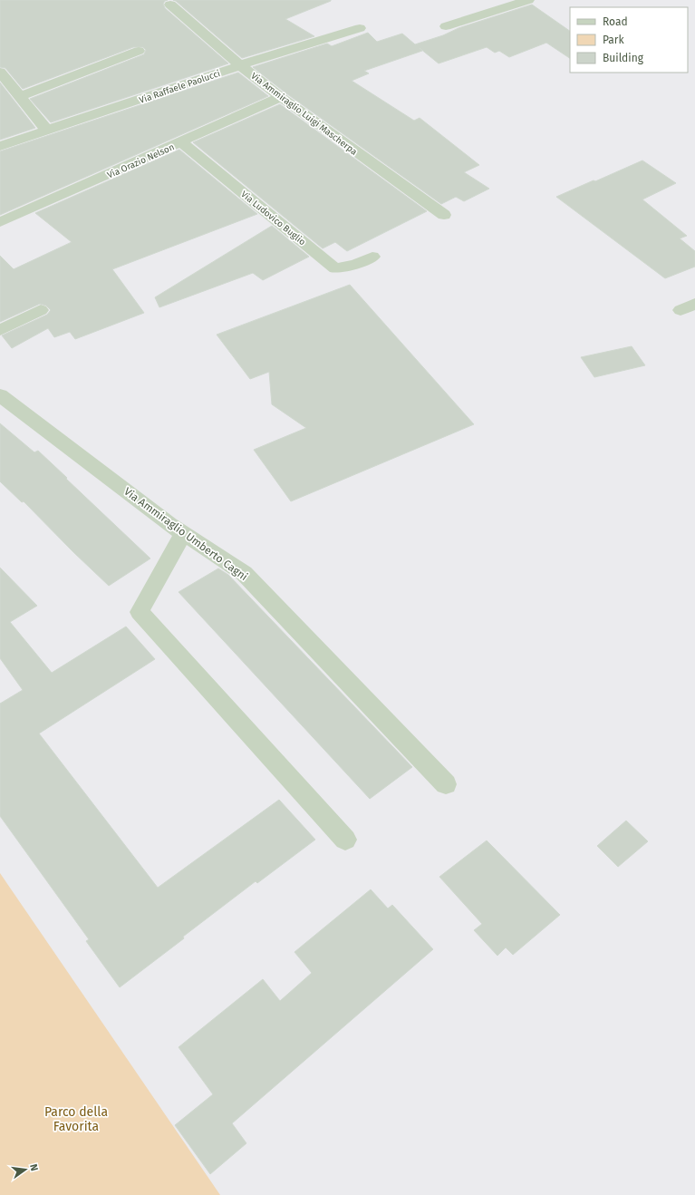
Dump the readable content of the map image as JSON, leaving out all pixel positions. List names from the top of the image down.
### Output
{
  "streets": {
    "street": [
      "Via Raffaele Paolucci",
      "Via Ammiraglio Luigi Mascherpa",
      "Via Orazio Nelson",
      "Via Ludovico Buglio",
      "Via Ammiraglio Umberto Cagni"
    ]
  },
  "crossings": [
    ["Via Raffaele Paolucci", "Via Ammiraglio Luigi Mascherpa"],
    ["Via Ammiraglio Luigi Mascherpa", "Via Orazio Nelson"],
    ["Via Orazio Nelson", "Via Ludovico Buglio"]
  ],
  "parks": ["Parco della Favorita"],
  "legend": ["Road", "Park", "Building"],
  "north": "right"
}
